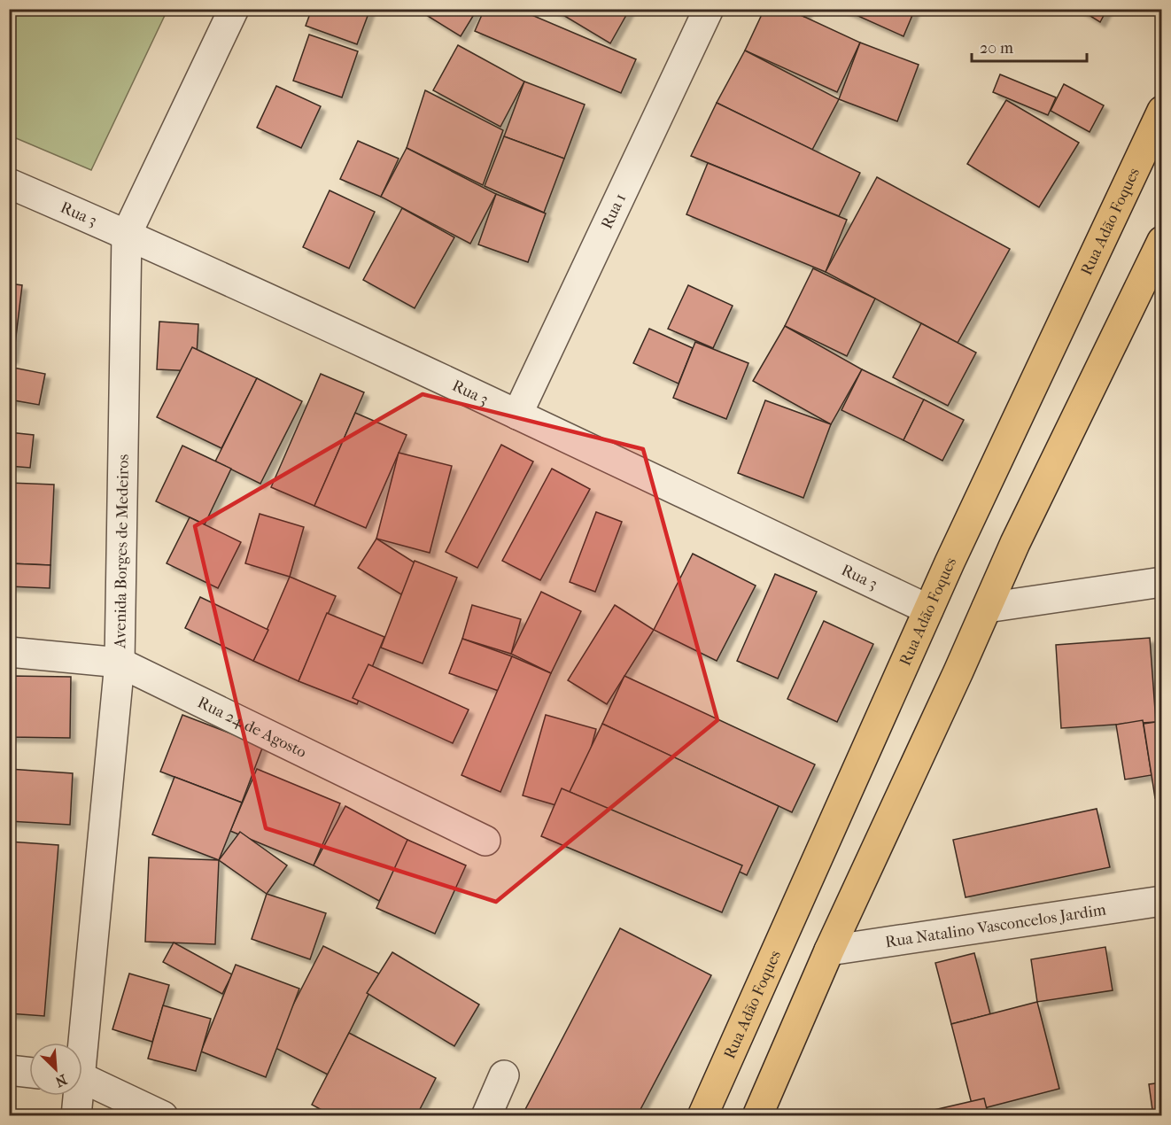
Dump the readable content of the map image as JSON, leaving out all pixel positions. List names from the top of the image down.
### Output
{
  "streets": {
    "main road": ["Rua Adão Foques"],
    "street": [
      "Rua 1",
      "Rua 3",
      "Avenida Borges de Medeiros",
      "Rua 24 de Agosto",
      "Rua Natalino Vasconcelos Jardim"
    ]
  },
  "crossings": [
    ["Rua 1", "Rua 3"],
    ["Rua 3", "Rua Adão Foques"],
    ["Rua 3", "Avenida Borges de Medeiros"],
    ["Avenida Borges de Medeiros", "Rua 24 de Agosto"]
  ],
  "scale_bar": "20 m",
  "north": "bottom right"
}
